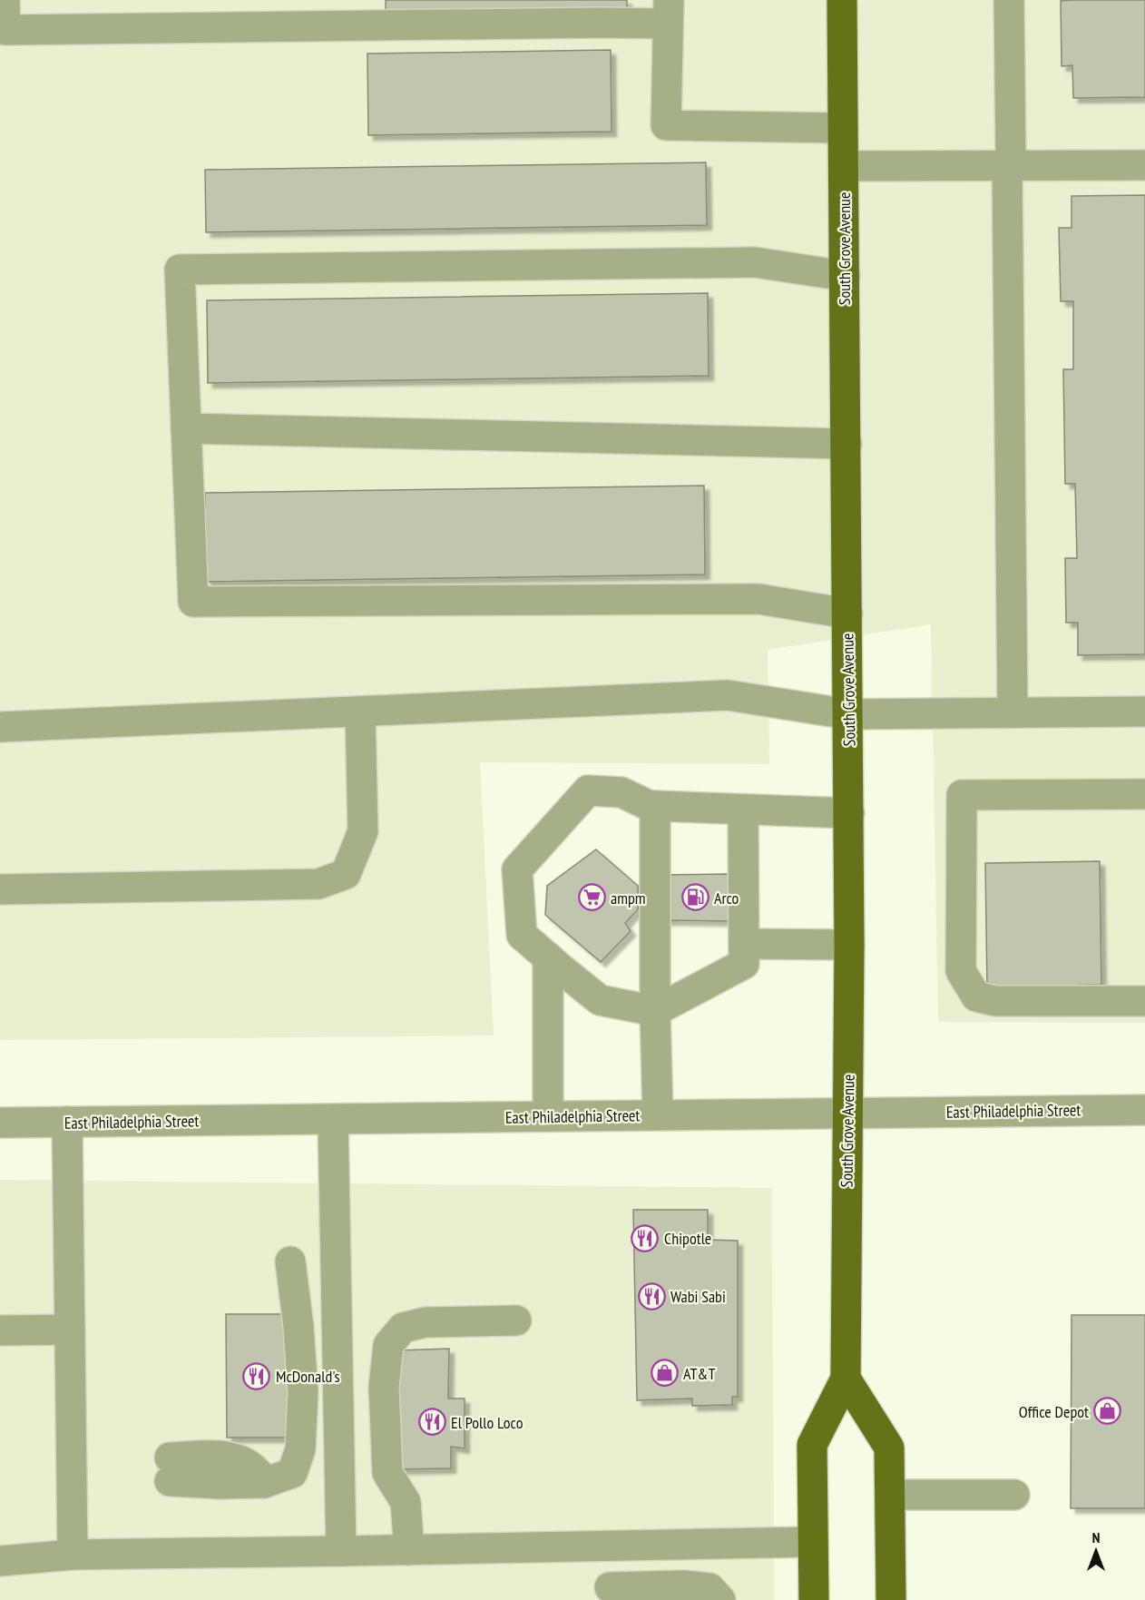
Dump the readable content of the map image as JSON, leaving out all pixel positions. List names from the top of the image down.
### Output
{
  "streets": {
    "main road": ["South Grove Avenue"],
    "street": ["East Philadelphia Street"]
  },
  "crossings": [
    ["South Grove Avenue", "East Philadelphia Street"]
  ],
  "places": {
    "supermarket": ["ampm"],
    "fuel station": ["Arco"],
    "restaurant": [
      "Chipotle",
      "Wabi Sabi",
      "McDonald's",
      "El Pollo Loco"
    ],
    "shop": ["AT&T", "Office Depot"]
  },
  "north": "top"
}
